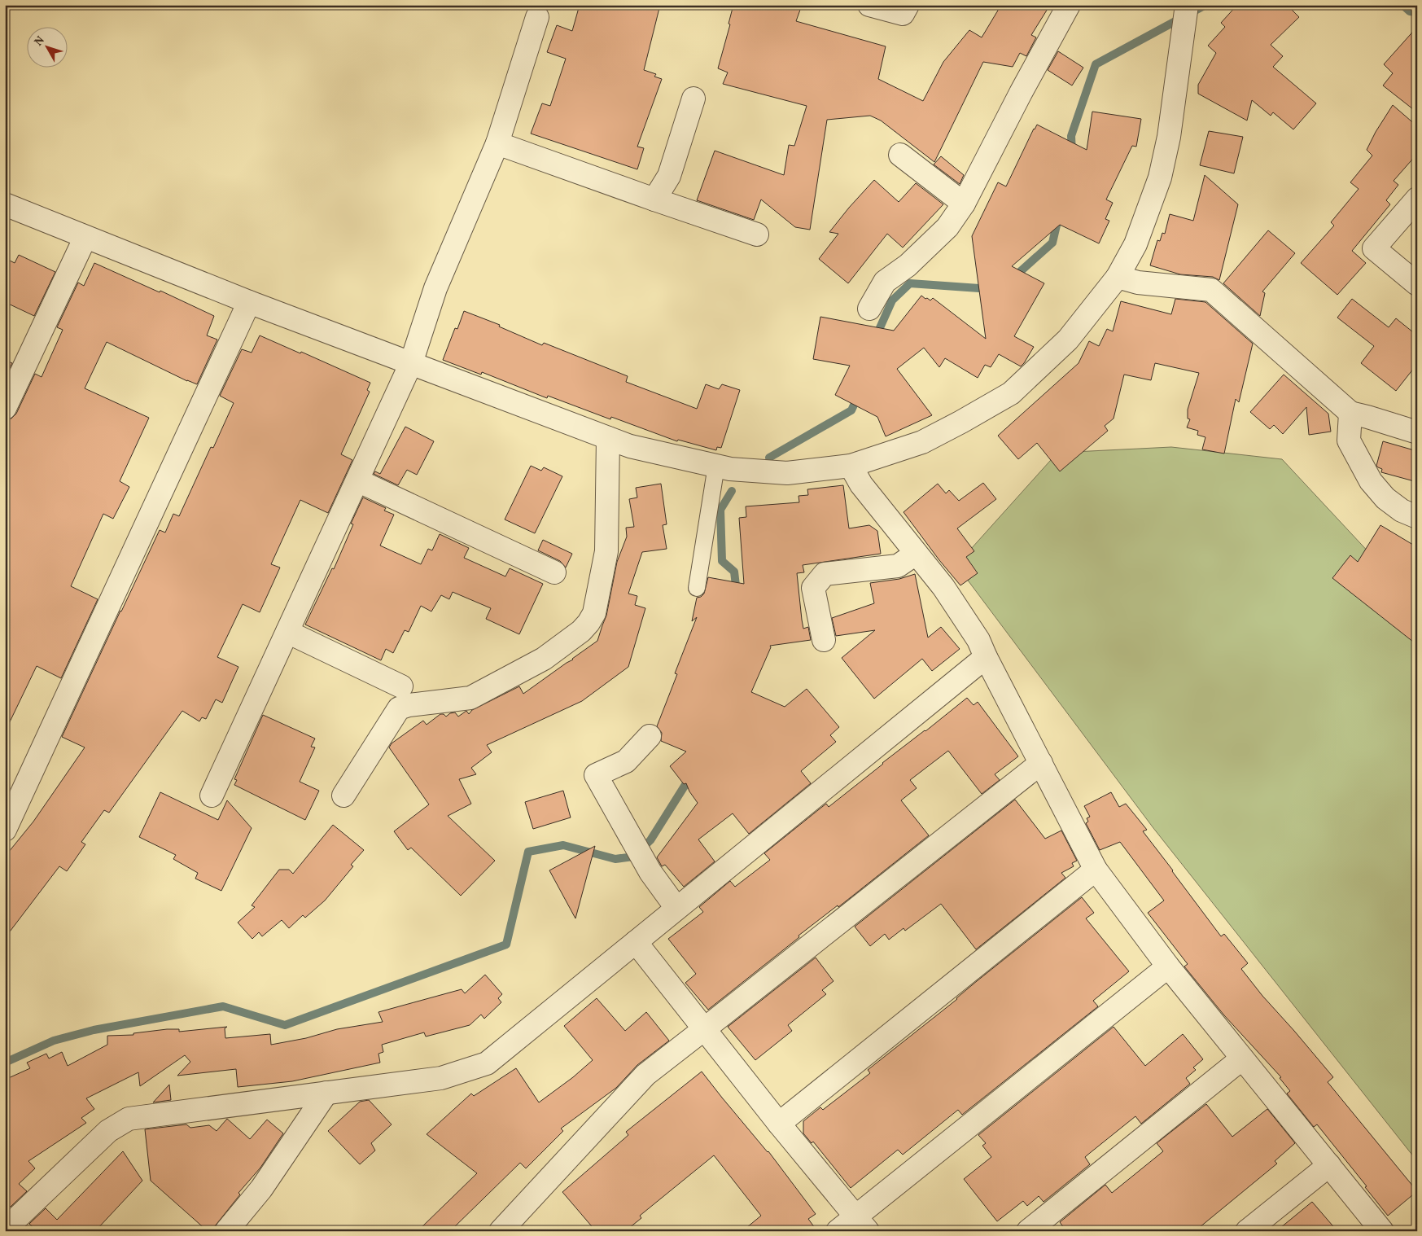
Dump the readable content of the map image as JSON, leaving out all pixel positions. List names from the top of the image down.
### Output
{
  "north": "top left"
}
